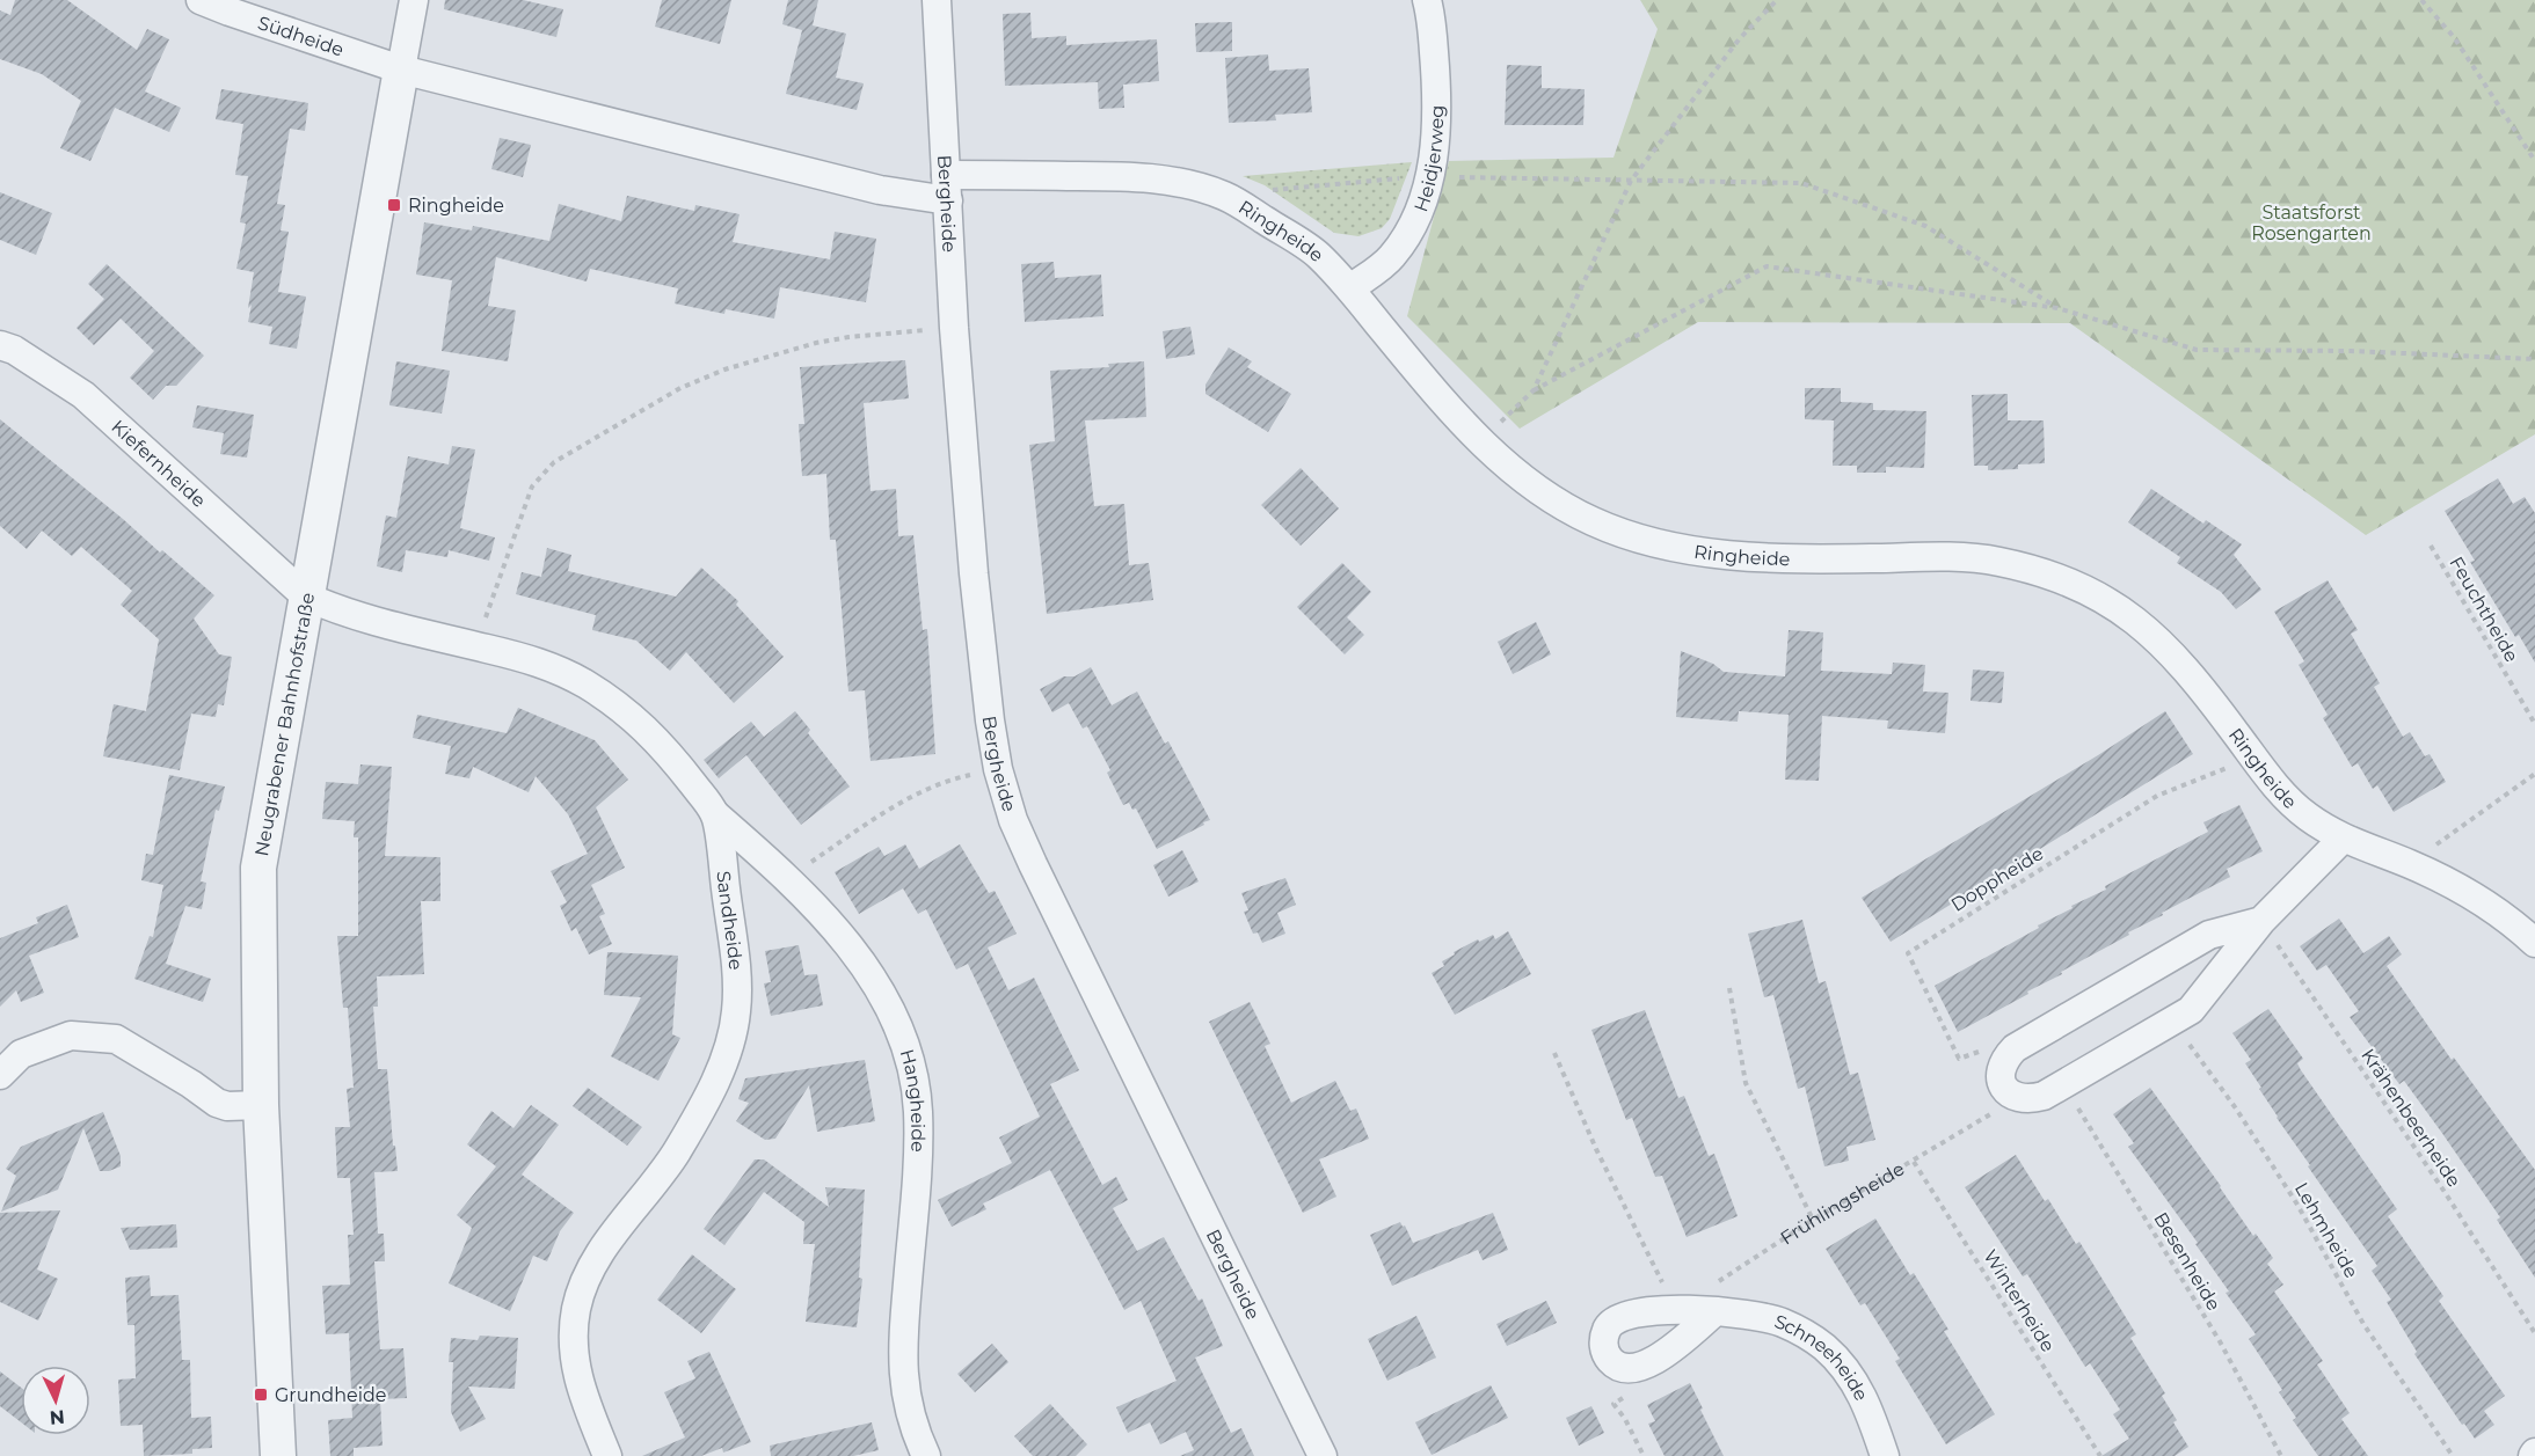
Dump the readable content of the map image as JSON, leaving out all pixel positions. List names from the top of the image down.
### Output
{
  "streets": {
    "street": [
      "Südheide",
      "Heidjerweg",
      "Bergheide",
      "Ringheide",
      "Kiefernheide",
      "Neugrabener Bahnhofstraße",
      "Sandheide",
      "Hangheide",
      "Schneeheide"
    ],
    "path": [
      "Feuchtheide",
      "Doppheide",
      "Krähenbeerheide",
      "Frühlingsheide",
      "Lehmheide",
      "Besenheide",
      "Winterheide"
    ]
  },
  "crossings": [
    ["Südheide", "Ringheide"],
    ["Südheide", "Neugrabener Bahnhofstraße"],
    ["Heidjerweg", "Ringheide"],
    ["Bergheide", "Ringheide"],
    ["Ringheide", "Neugrabener Bahnhofstraße"],
    ["Ringheide", "Doppheide"],
    ["Kiefernheide", "Neugrabener Bahnhofstraße"],
    ["Sandheide", "Hangheide"],
    ["Frühlingsheide", "Winterheide"]
  ],
  "parks": ["Staatsforst Rosengarten"],
  "places": {
    "transit": ["Ringheide", "Grundheide"]
  },
  "north": "bottom"
}
